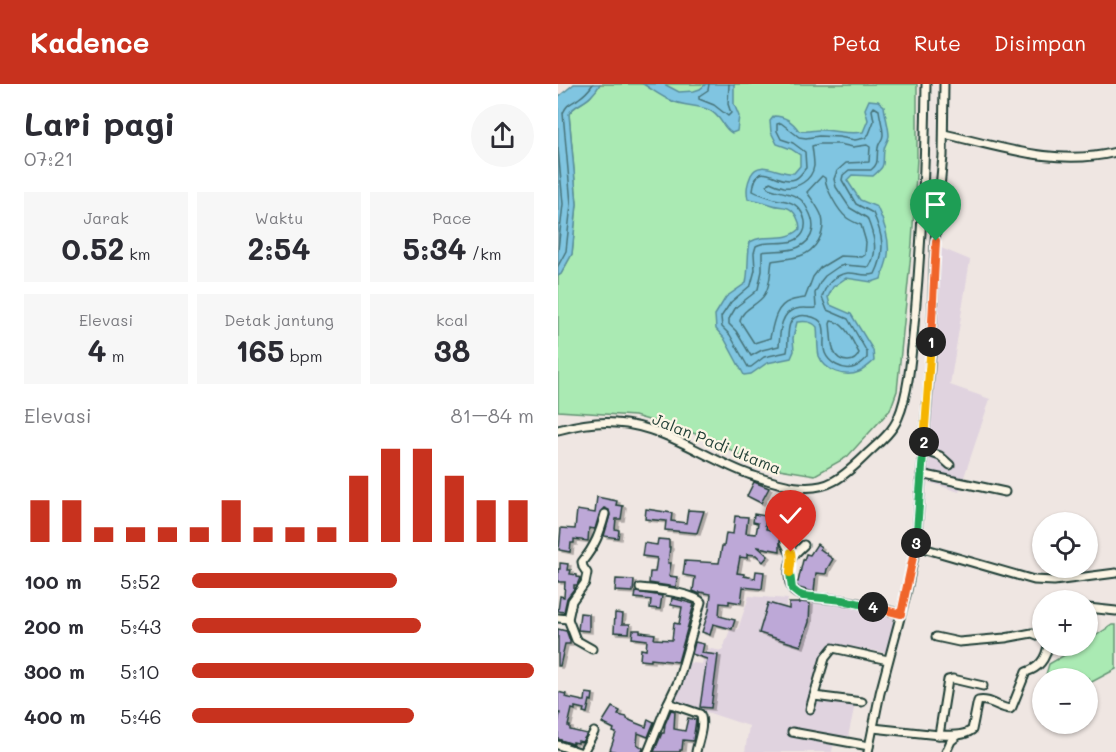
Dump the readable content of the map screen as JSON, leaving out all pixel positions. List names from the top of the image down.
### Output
{
  "streets": {
    "street": ["Jalan Padi Utama"]
  },
  "page": {
    "header": "Kadence",
    "nav": ["Peta", "Rute", "Disimpan"],
    "heading": ["Lari pagi", "07:21"],
    "stats": [
      ["Jarak", "0.52 km"],
      ["Waktu", "2:54"],
      ["Pace", "5:34 /km"],
      ["Elevasi", "4 m"],
      ["Detak jantung", "165 bpm"],
      ["kcal", "38"]
    ],
    "pins": [
      "1",
      "2",
      "3",
      "4"
    ],
    "chart": ["Elevasi", "81–84 m"],
    "map_buttons": ["+", "−"],
    "list": [
      {
        "name": "100 m",
        "note": "5:52"
      },
      {
        "name": "200 m",
        "note": "5:43"
      },
      {
        "name": "300 m",
        "note": "5:10"
      },
      {
        "name": "400 m",
        "note": "5:46"
      }
    ]
  }
}
